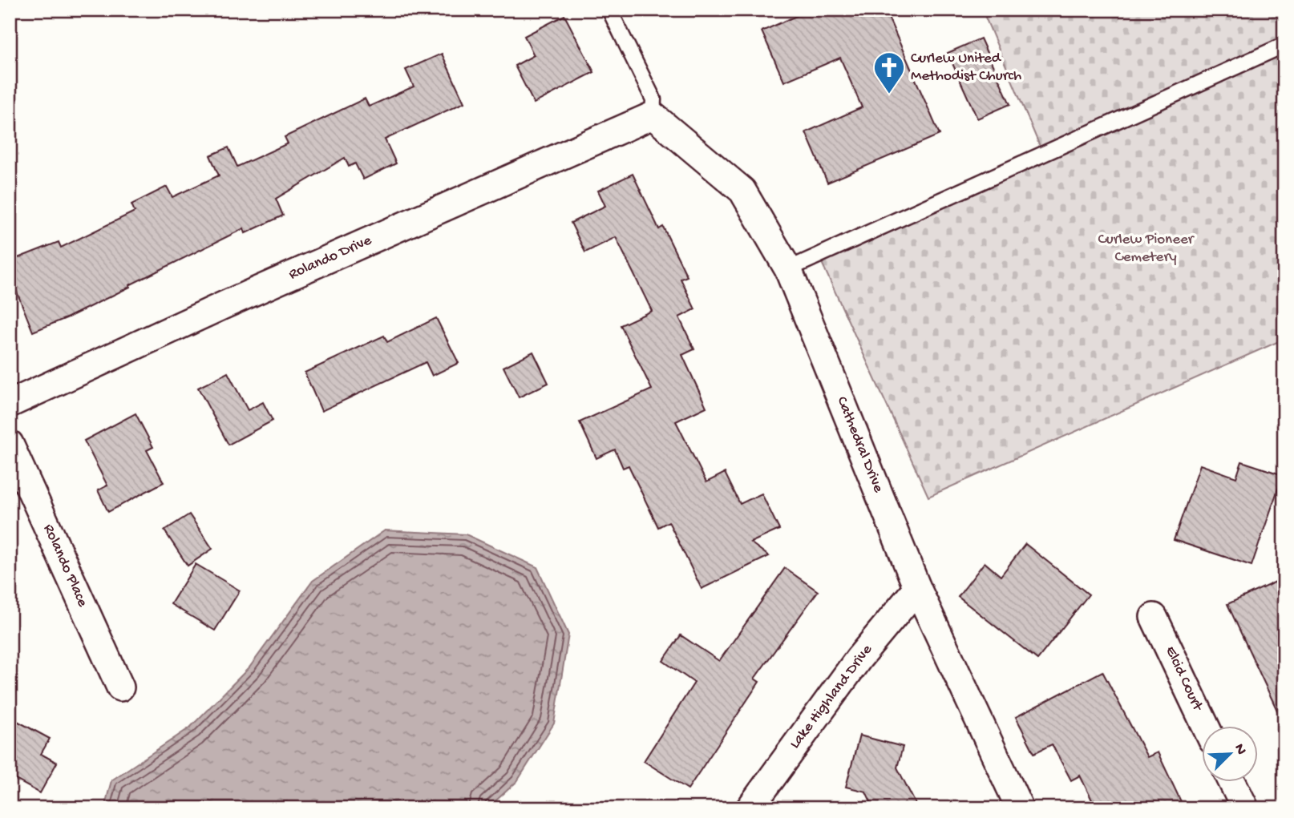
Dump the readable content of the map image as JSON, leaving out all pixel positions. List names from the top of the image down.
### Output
{
  "streets": {
    "street": [
      "Rolando Drive",
      "Cathedral Drive",
      "Rolando Place",
      "Elcid Court",
      "Lake Highland Drive"
    ]
  },
  "crossings": [
    ["Rolando Drive", "Cathedral Drive"],
    ["Cathedral Drive", "Lake Highland Drive"]
  ],
  "parks": ["Curlew Pioneer Cemetery"],
  "places": {
    "church": ["Curlew United Methodist Church"]
  },
  "north": "top right"
}
